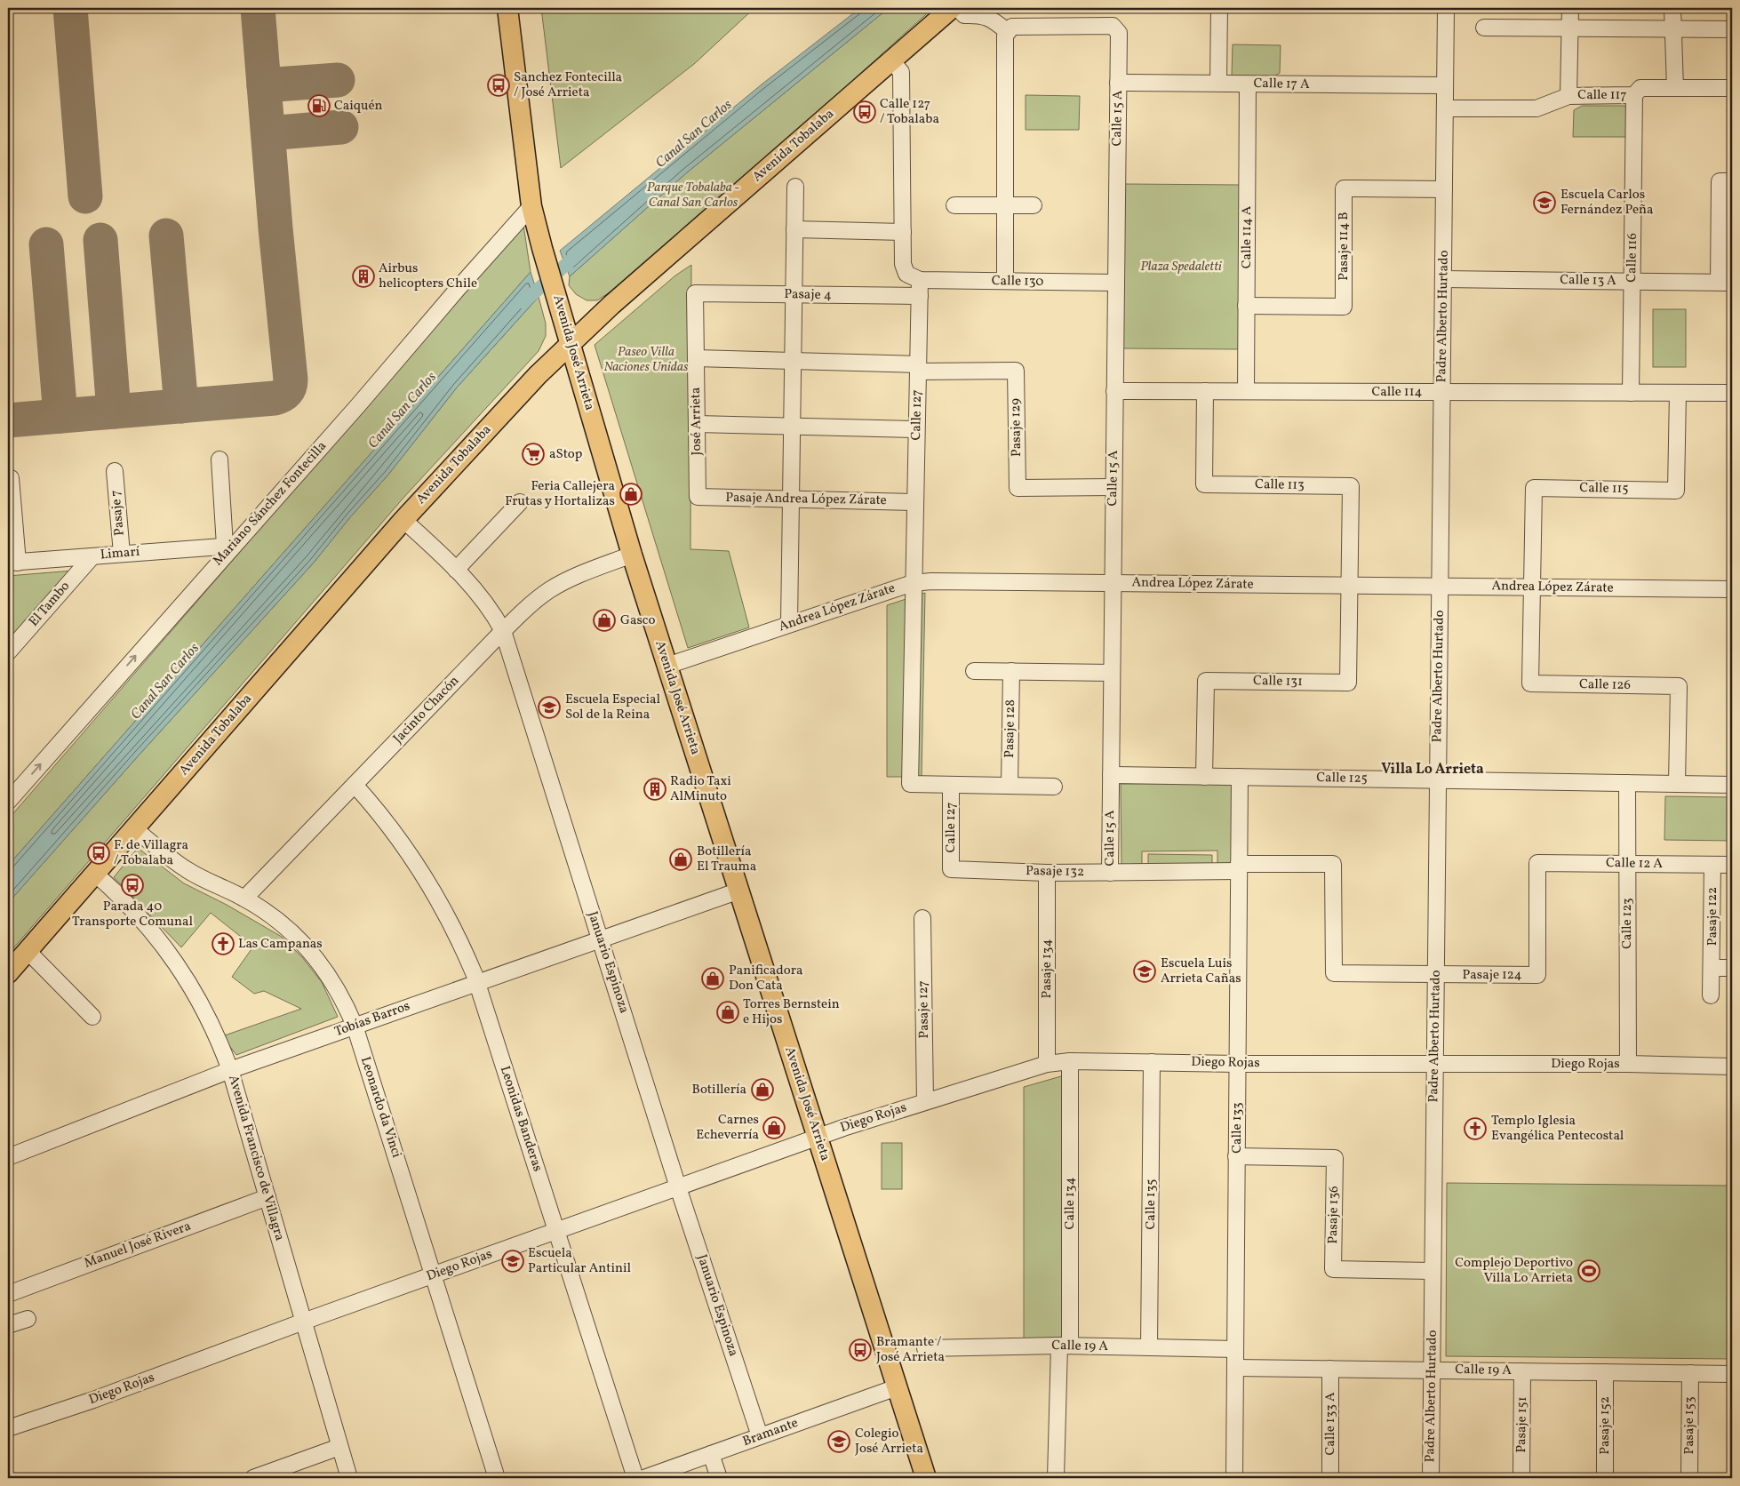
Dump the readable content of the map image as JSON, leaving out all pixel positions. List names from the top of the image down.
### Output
{
  "streets": {
    "main road": ["Avenida Tobalaba", "Avenida José Arrieta"],
    "street": [
      "Calle 17 A",
      "Calle 117",
      "Calle 15 A",
      "Calle 114 A",
      "Pasaje 114 B",
      "Calle 116",
      "Calle 13 A",
      "Calle 130",
      "Pasaje 4",
      "Padre Alberto Hurtado",
      "Calle 114",
      "Calle 127",
      "José Arrieta",
      "Pasaje 129",
      "Calle 113",
      "Calle 115",
      "Pasaje Andrea López Zárate",
      "Mariano Sánchez Fontecilla",
      "Pasaje 7",
      "Limarí",
      "Andrea López Zárate",
      "El Tambo",
      "Calle 131",
      "Calle 126",
      "Jacinto Chacón",
      "Pasaje 128",
      "Calle 125",
      "Calle 12 A",
      "Pasaje 132",
      "Pasaje 122",
      "Calle 123",
      "Januario Espinoza",
      "Pasaje 134",
      "Pasaje 124",
      "Pasaje 127",
      "Tobías Barros",
      "Diego Rojas",
      "Leonardo da Vinci",
      "Leonidas Banderas",
      "Calle 133",
      "Avenida Francisco de Villagra",
      "Calle 134",
      "Calle 135",
      "Pasaje 136",
      "Manuel José Rivera",
      "Calle 19 A",
      "Calle 133 A",
      "Pasaje 151",
      "Pasaje 152",
      "Pasaje 153",
      "Bramante"
    ]
  },
  "crossings": [
    ["Calle 17 A", "Calle 15 A"],
    ["Calle 17 A", "Calle 114 A"],
    ["Calle 17 A", "Padre Alberto Hurtado"],
    ["Calle 117", "Calle 116"],
    ["Calle 117", "Padre Alberto Hurtado"],
    ["Calle 15 A", "Calle 130"],
    ["Calle 15 A", "Calle 114"],
    ["Calle 15 A", "Pasaje 129"],
    ["Calle 15 A", "Andrea López Zárate"],
    ["Calle 15 A", "Calle 125"],
    ["Calle 15 A", "Pasaje 132"],
    ["Avenida Tobalaba", "Avenida José Arrieta"],
    ["Avenida Tobalaba", "Januario Espinoza"],
    ["Avenida Tobalaba", "Leonardo da Vinci"],
    ["Avenida Tobalaba", "Avenida Francisco de Villagra"],
    ["Calle 114 A", "Pasaje 114 B"],
    ["Calle 114 A", "Calle 114"],
    ["Pasaje 114 B", "Padre Alberto Hurtado"],
    ["Calle 116", "Calle 13 A"],
    ["Calle 116", "Calle 114"],
    ["Calle 13 A", "Padre Alberto Hurtado"],
    ["Calle 130", "Calle 127"],
    ["Pasaje 4", "Calle 127"],
    ["Pasaje 4", "José Arrieta"],
    ["Padre Alberto Hurtado", "Calle 114"],
    ["Padre Alberto Hurtado", "Andrea López Zárate"],
    ["Padre Alberto Hurtado", "Calle 125"],
    ["Padre Alberto Hurtado", "Pasaje 124"],
    ["Padre Alberto Hurtado", "Diego Rojas"],
    ["Padre Alberto Hurtado", "Pasaje 136"],
    ["Padre Alberto Hurtado", "Calle 19 A"],
    ["Avenida José Arrieta", "Mariano Sánchez Fontecilla"],
    ["Avenida José Arrieta", "Andrea López Zárate"],
    ["Avenida José Arrieta", "Jacinto Chacón"],
    ["Avenida José Arrieta", "Tobías Barros"],
    ["Avenida José Arrieta", "Diego Rojas"],
    ["Avenida José Arrieta", "Bramante"],
    ["Calle 114", "Calle 113"],
    ["Calle 114", "Calle 115"],
    ["Calle 127", "Pasaje 129"],
    ["Calle 127", "Pasaje Andrea López Zárate"],
    ["Calle 127", "Andrea López Zárate"],
    ["Calle 127", "Pasaje 132"],
    ["José Arrieta", "Pasaje 129"],
    ["José Arrieta", "Pasaje Andrea López Zárate"],
    ["Calle 113", "Andrea López Zárate"],
    ["Calle 113", "Calle 131"],
    ["Calle 115", "Andrea López Zárate"],
    ["Calle 115", "Calle 126"],
    ["Mariano Sánchez Fontecilla", "Limarí"],
    ["Pasaje 7", "Limarí"],
    ["Limarí", "El Tambo"],
    ["Andrea López Zárate", "Calle 131"],
    ["Andrea López Zárate", "Calle 126"],
    ["Calle 131", "Calle 125"],
    ["Calle 126", "Calle 125"],
    ["Jacinto Chacón", "Januario Espinoza"],
    ["Jacinto Chacón", "Leonardo da Vinci"],
    ["Jacinto Chacón", "Leonidas Banderas"],
    ["Calle 125", "Calle 123"],
    ["Calle 125", "Calle 133"],
    ["Calle 12 A", "Pasaje 122"],
    ["Calle 12 A", "Calle 123"],
    ["Calle 12 A", "Pasaje 124"],
    ["Pasaje 132", "Pasaje 134"],
    ["Pasaje 132", "Pasaje 124"],
    ["Pasaje 132", "Calle 133"],
    ["Calle 123", "Diego Rojas"],
    ["Januario Espinoza", "Tobías Barros"],
    ["Januario Espinoza", "Diego Rojas"],
    ["Januario Espinoza", "Bramante"],
    ["Pasaje 134", "Diego Rojas"],
    ["Pasaje 127", "Diego Rojas"],
    ["Tobías Barros", "Leonardo da Vinci"],
    ["Tobías Barros", "Leonidas Banderas"],
    ["Tobías Barros", "Avenida Francisco de Villagra"],
    ["Diego Rojas", "Leonardo da Vinci"],
    ["Diego Rojas", "Leonidas Banderas"],
    ["Diego Rojas", "Calle 133"],
    ["Diego Rojas", "Avenida Francisco de Villagra"],
    ["Diego Rojas", "Calle 134"],
    ["Diego Rojas", "Calle 135"],
    ["Calle 133", "Pasaje 136"],
    ["Calle 133", "Calle 19 A"],
    ["Avenida Francisco de Villagra", "Manuel José Rivera"],
    ["Calle 134", "Calle 19 A"],
    ["Calle 135", "Calle 19 A"],
    ["Calle 19 A", "Calle 133 A"],
    ["Calle 19 A", "Pasaje 151"],
    ["Calle 19 A", "Pasaje 152"],
    ["Calle 19 A", "Pasaje 153"]
  ],
  "one_way": ["Mariano Sánchez Fontecilla"],
  "districts": ["Villa Lo Arrieta"],
  "water": ["Canal San Carlos"],
  "parks": ["Parque Tobalaba - Canal San Carlos", "Plaza Spedaletti", "Paseo Villa Naciones Unidas"],
  "places": {
    "bus stop": [
      "Sanchez Fontecilla / José Arrieta",
      "Calle 127 / Tobalaba",
      "F. de Villagra / Tobalaba",
      "Parada 40 Transporte Comunal",
      "Bramante / José Arrieta"
    ],
    "fuel station": ["Caiquén"],
    "school or university": [
      "Escuela Carlos Fernández Peña",
      "Escuela Especial Sol de la Reina",
      "Escuela Luis Arrieta Cañas",
      "Escuela Particular Antinil",
      "Colegio José Arrieta"
    ],
    "building": ["Airbus helicopters Chile", "Radio Taxi AlMinuto"],
    "supermarket": ["aStop"],
    "shop": [
      "Feria Callejera Frutas y Hortalizas",
      "Gasco",
      "Botillería El Trauma",
      "Panificadora Don Cata",
      "Torres Bernstein e Hijos",
      "Botillería",
      "Carnes Echeverría"
    ],
    "church": ["Las Campanas", "Templo Iglesia Evangélica Pentecostal"],
    "sports": ["Complejo Deportivo Villa Lo Arrieta"]
  }
}
